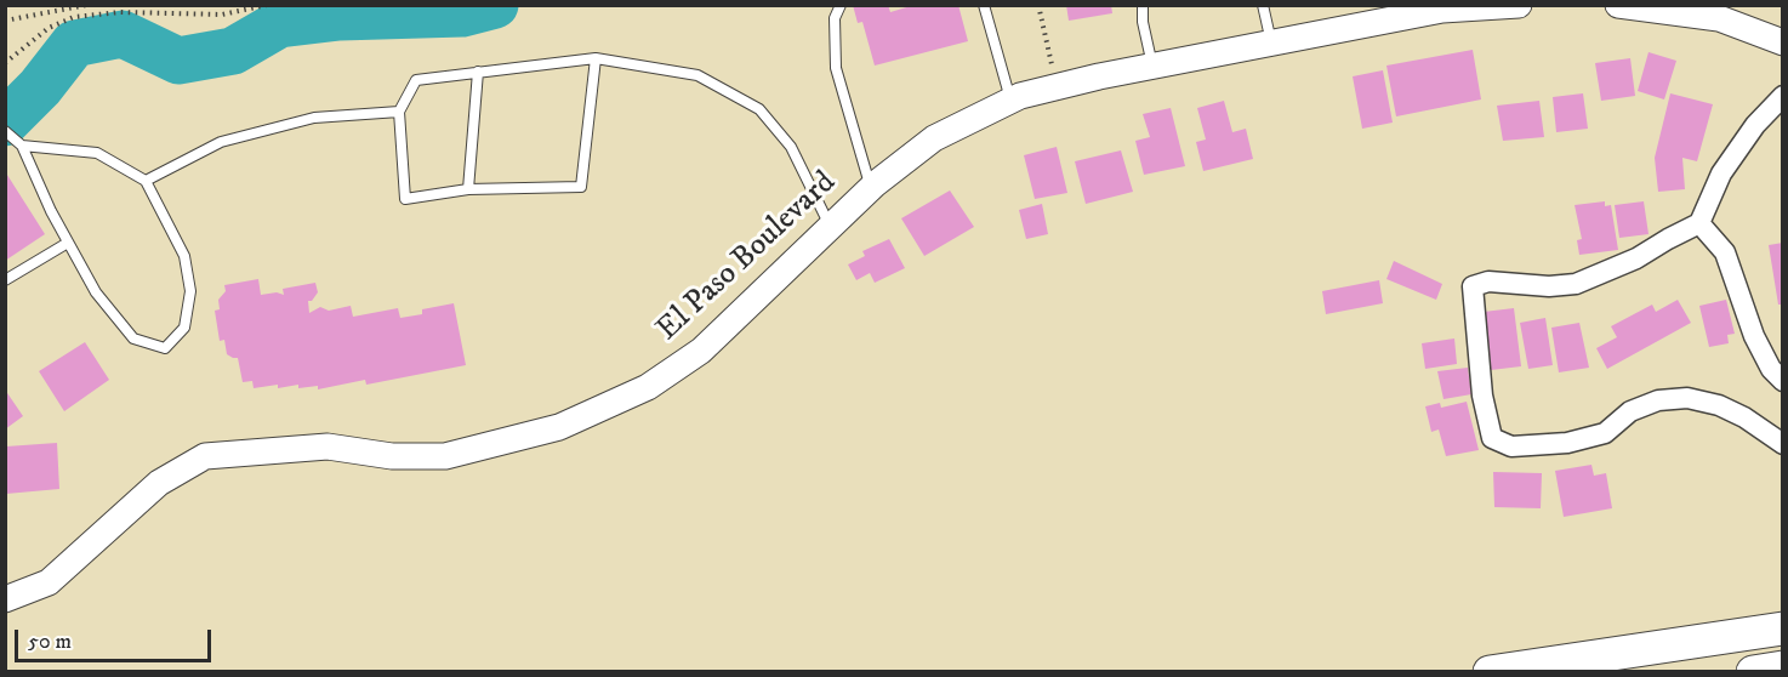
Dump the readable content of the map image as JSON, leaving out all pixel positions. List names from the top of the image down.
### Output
{
  "streets": {
    "street": ["El Paso Boulevard"]
  },
  "scale_bar": "50 m"
}
